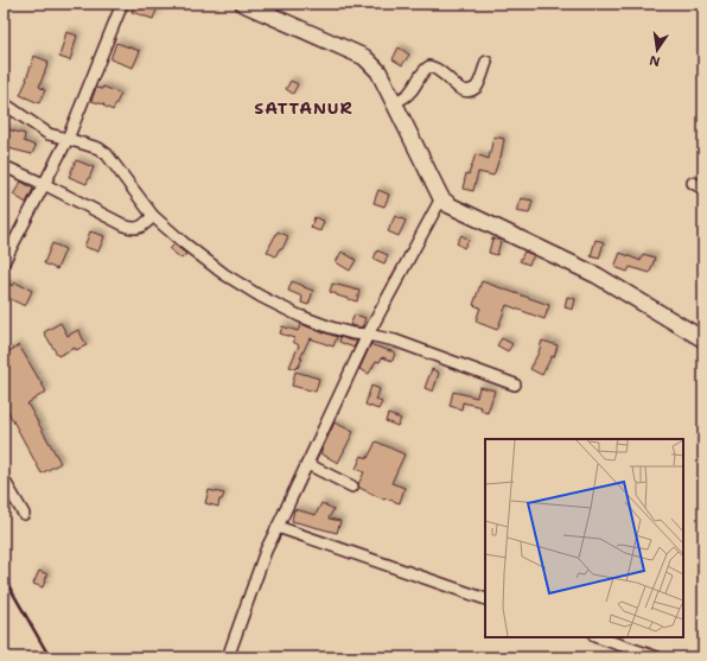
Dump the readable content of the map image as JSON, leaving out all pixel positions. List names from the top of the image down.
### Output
{
  "districts": ["SATTANUR"],
  "north": "bottom"
}
